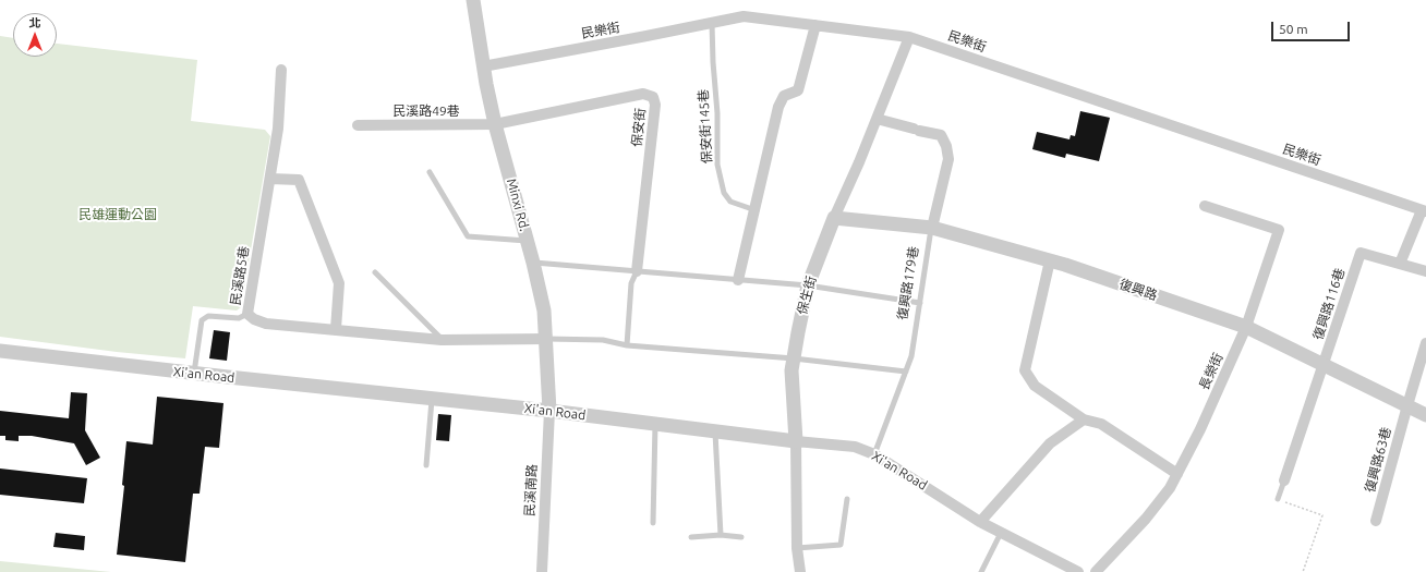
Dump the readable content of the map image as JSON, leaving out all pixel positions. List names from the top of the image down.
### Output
{
  "streets": {
    "street": [
      "民樂街",
      "民溪路49巷",
      "保安街",
      "Minxi Rd.",
      "民溪路5巷",
      "復興路179巷",
      "復興路",
      "保生街",
      "復興路116巷",
      "長榮街",
      "Xi'an Road",
      "復興路63巷",
      "民溪南路"
    ],
    "lane": ["保安街145巷"]
  },
  "crossings": [
    ["民樂街", "保安街145巷"],
    ["民樂街", "Minxi Rd."],
    ["民樂街", "保生街"],
    ["民溪路49巷", "保安街"],
    ["民溪路49巷", "Minxi Rd."],
    ["保安街", "Minxi Rd."],
    ["Minxi Rd.", "民溪路5巷"],
    ["Minxi Rd.", "Xi'an Road"],
    ["Minxi Rd.", "民溪南路"],
    ["復興路179巷", "復興路"],
    ["復興路179巷", "保生街"],
    ["復興路179巷", "Xi'an Road"],
    ["復興路", "保生街"],
    ["復興路", "復興路116巷"],
    ["復興路", "長榮街"],
    ["復興路", "復興路63巷"],
    ["保生街", "Xi'an Road"],
    ["Xi'an Road", "民溪南路"]
  ],
  "parks": ["民雄運動公園"],
  "scale_bar": "50 m",
  "north": "top"
}
